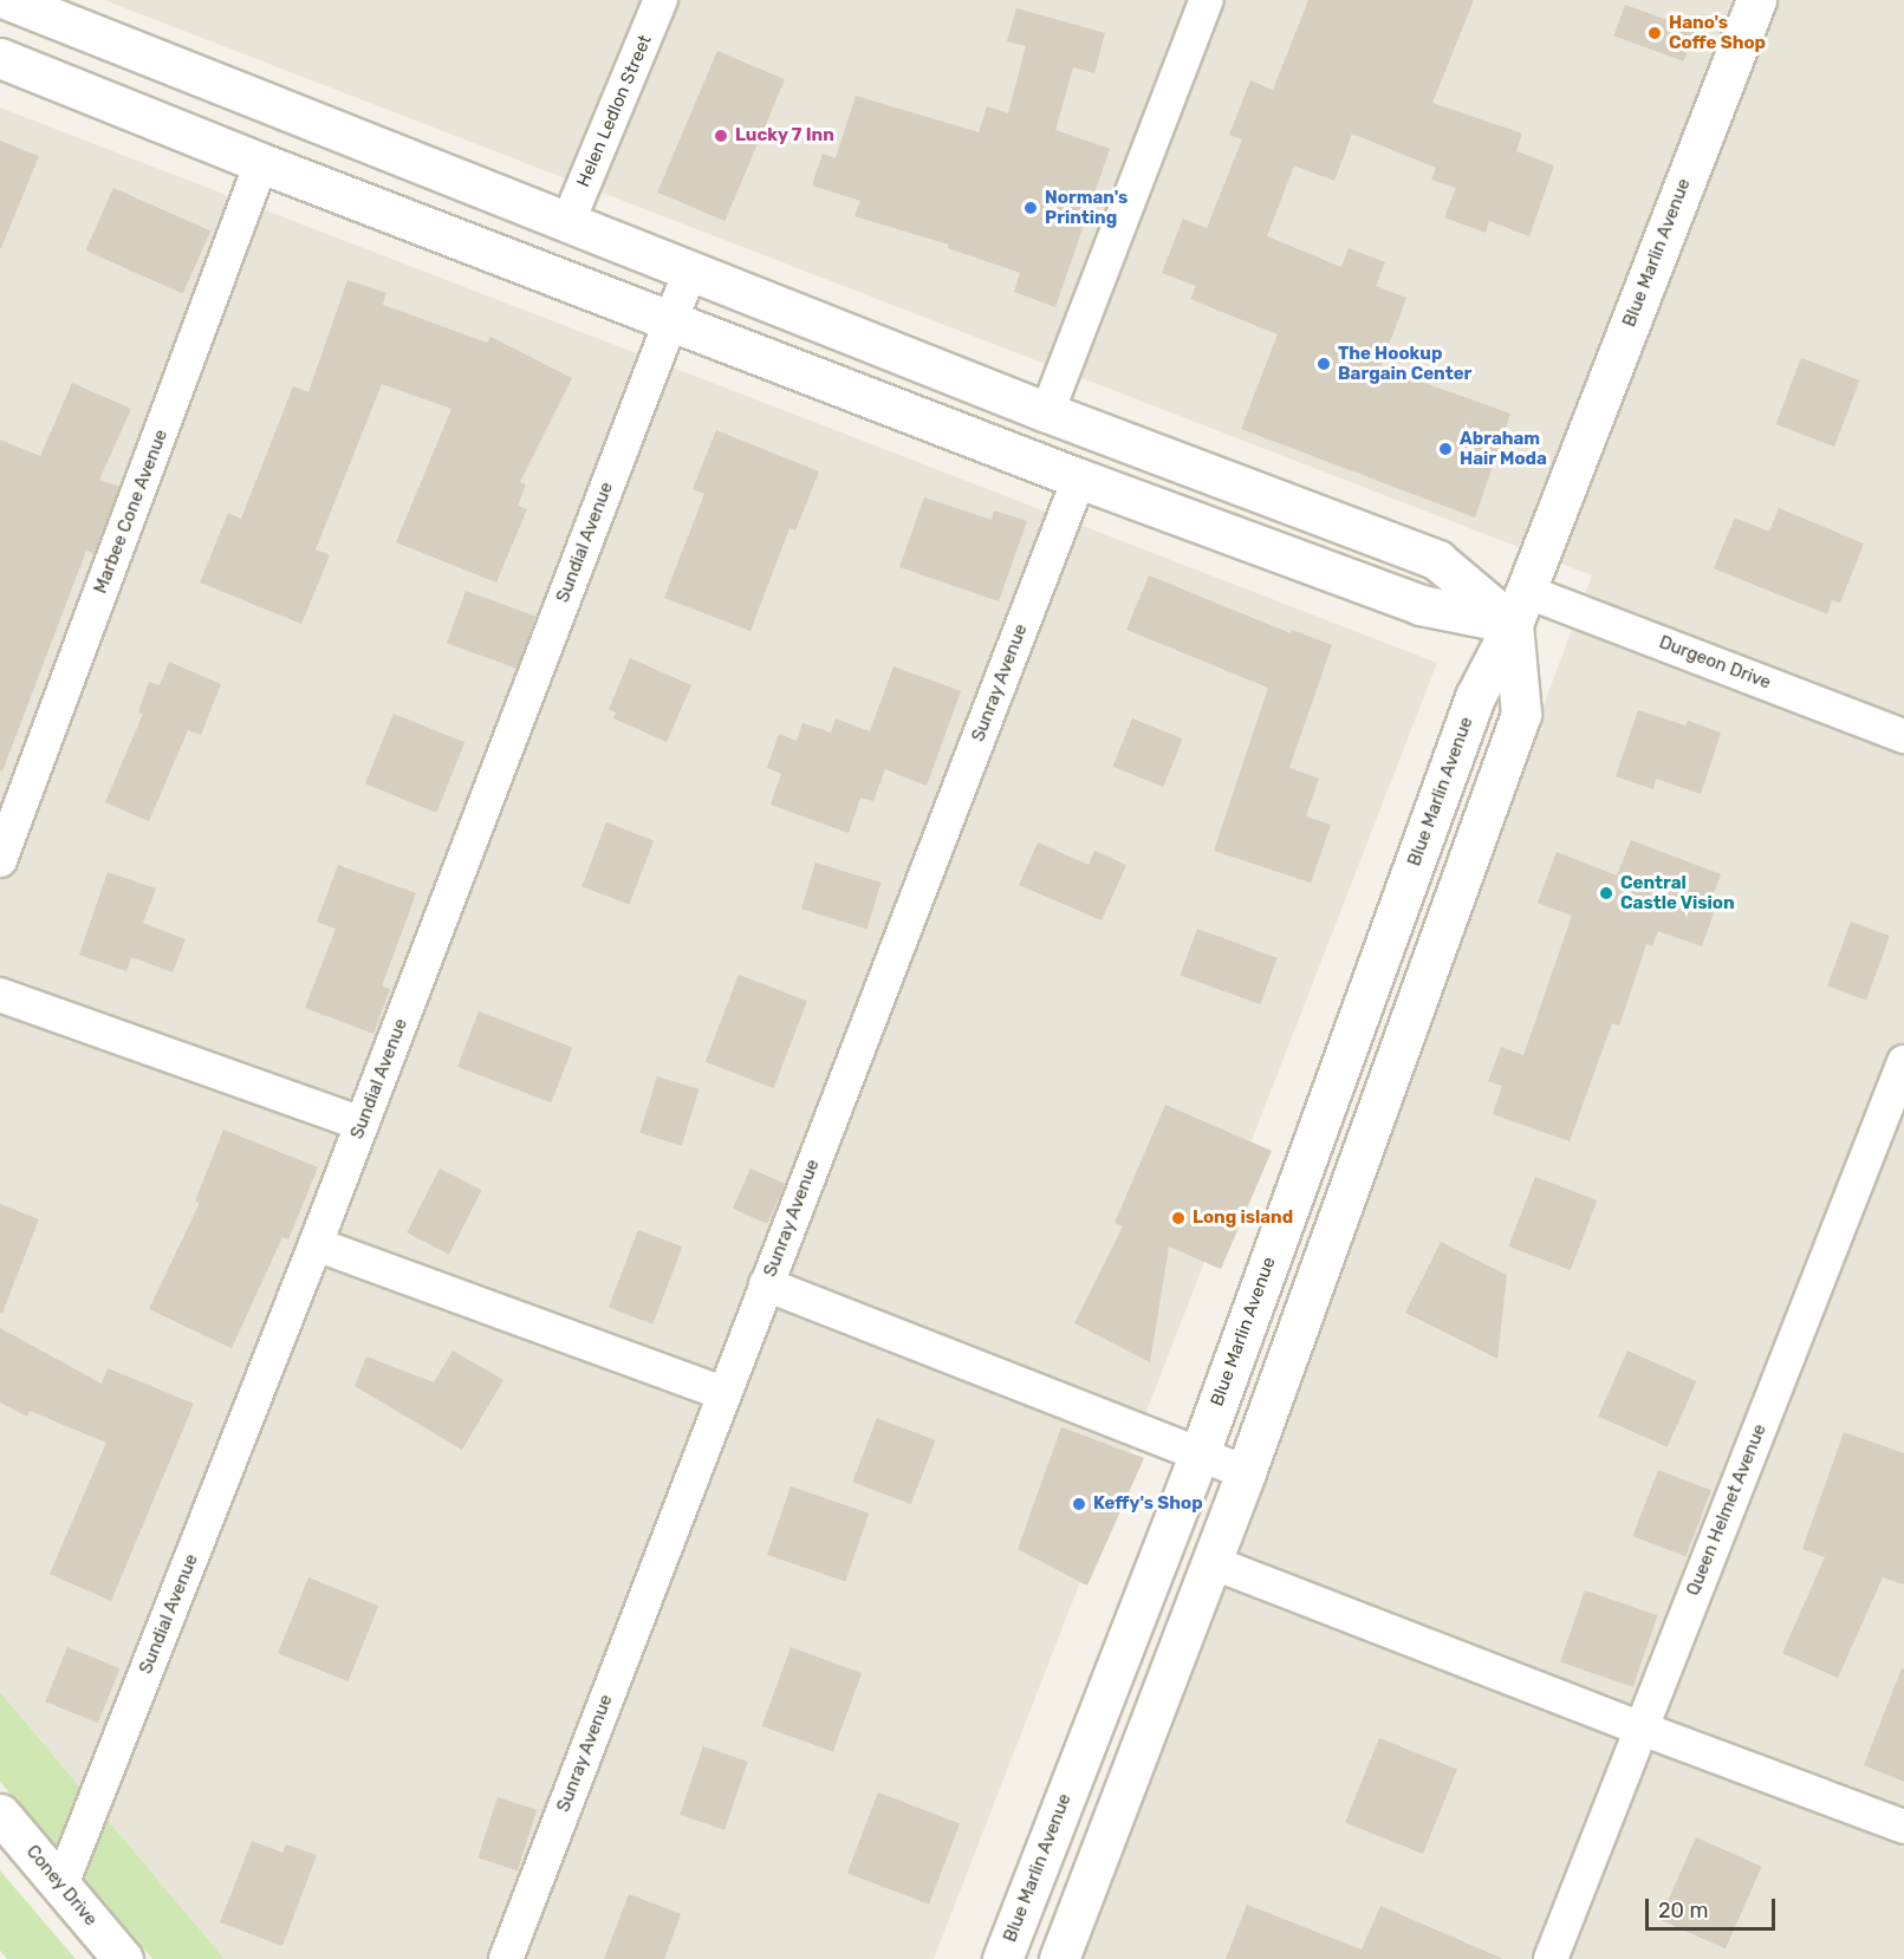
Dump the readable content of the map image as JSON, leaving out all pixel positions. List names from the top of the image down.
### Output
{
  "streets": {
    "street": [
      "Helen Ledlon Street",
      "Blue Marlin Avenue",
      "Marbee Cone Avenue",
      "Sundial Avenue",
      "Durgeon Drive",
      "Sunray Avenue",
      "Queen Helmet Avenue",
      "Coney Drive"
    ]
  },
  "crossings": [
    ["Blue Marlin Avenue", "Durgeon Drive"],
    ["Sundial Avenue", "Coney Drive"]
  ],
  "places": [
    "Hano's Coffe Shop",
    "Lucky 7 Inn",
    "Norman's Printing",
    "The Hookup Bargain Center",
    "Abraham Hair Moda",
    "Central Castle Vision",
    "Long island",
    "Keffy's Shop"
  ],
  "scale_bar": "20 m"
}
